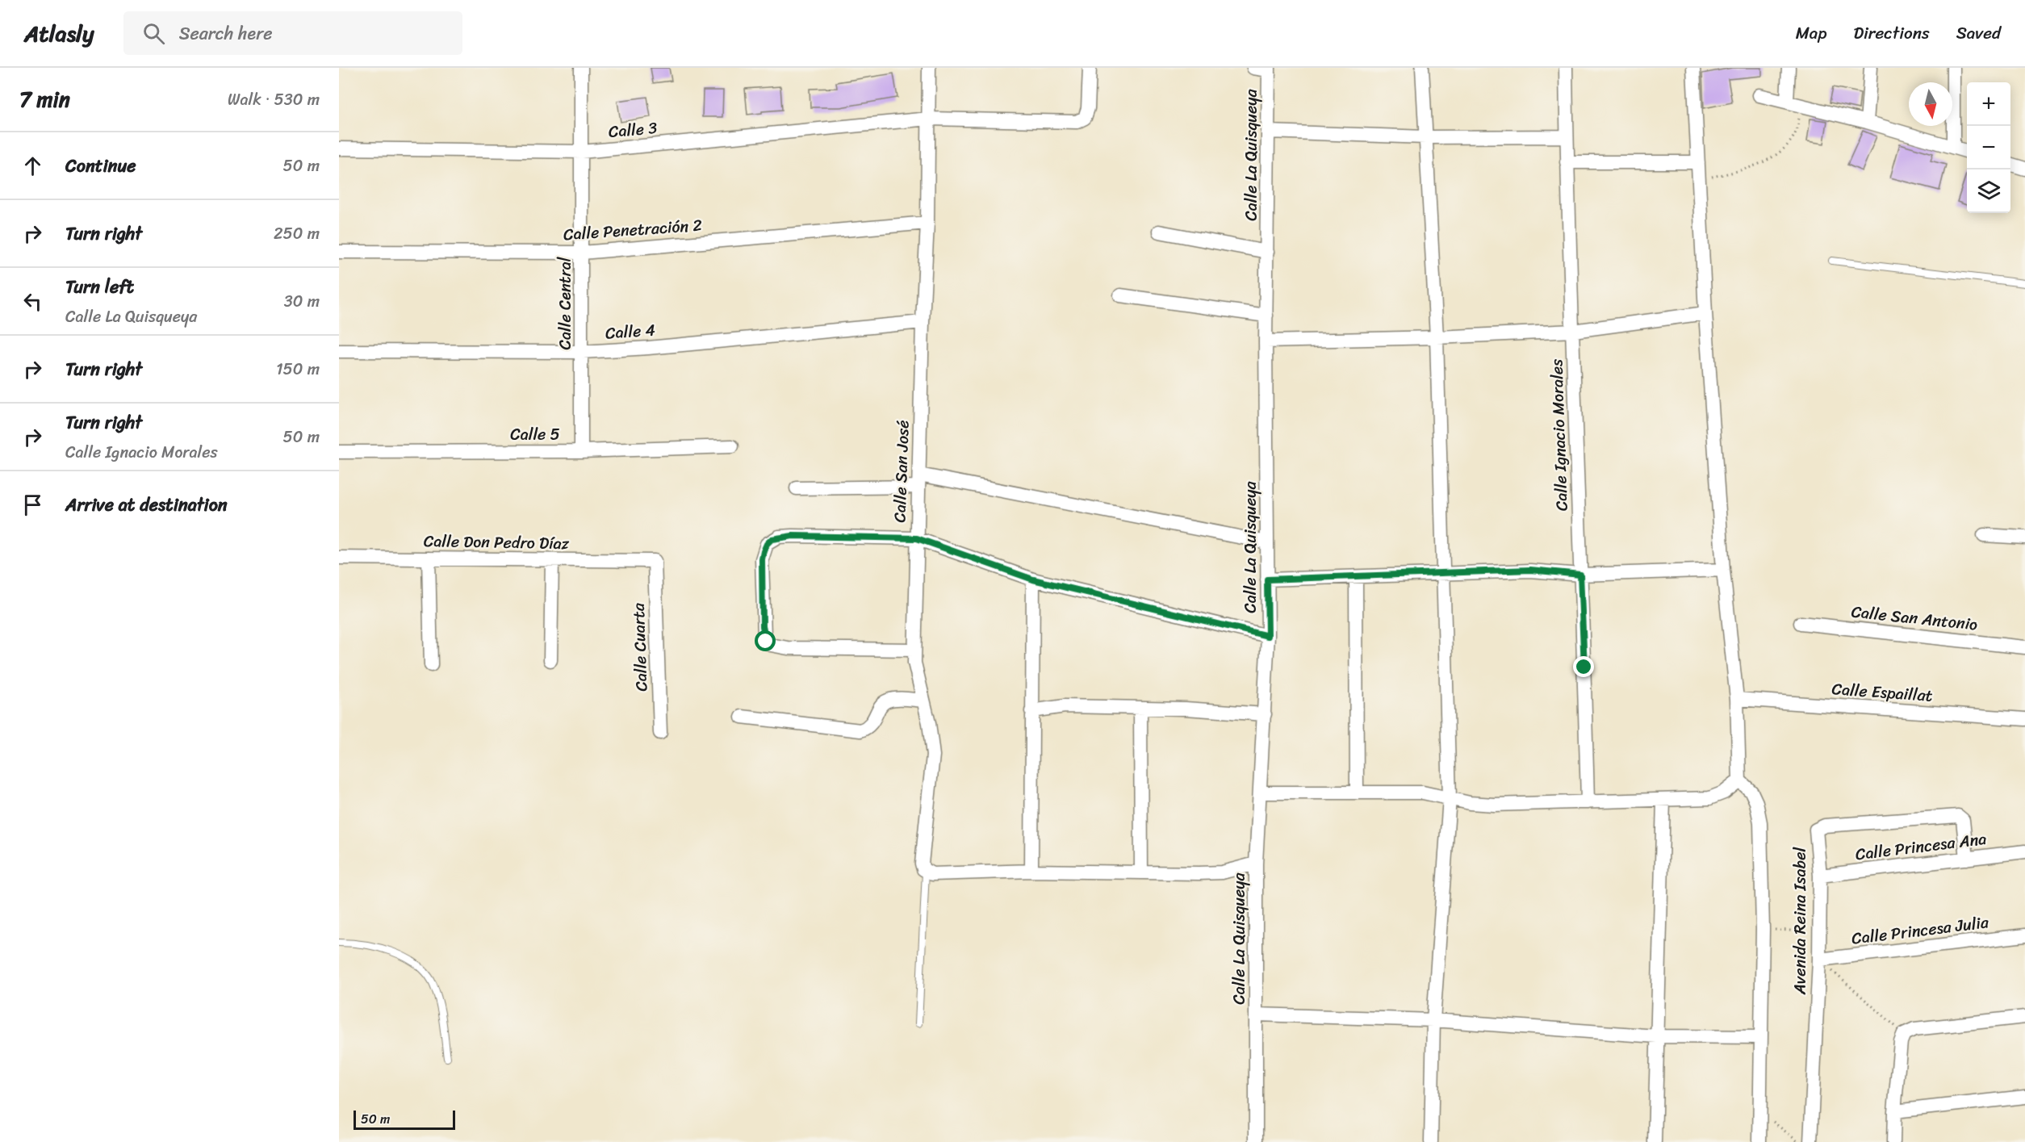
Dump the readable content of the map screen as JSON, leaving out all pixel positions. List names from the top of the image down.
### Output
{
  "streets": {
    "street": [
      "Calle 3",
      "Calle La Quisqueya",
      "Calle Penetración 2",
      "Calle Central",
      "Calle 4",
      "Calle 5",
      "Calle Ignacio Morales",
      "Calle San José",
      "Calle Don Pedro Díaz",
      "Calle San Antonio",
      "Calle Cuarta",
      "Calle Espaillat",
      "Calle Princesa Ana",
      "Avenida Reina Isabel",
      "Calle Princesa Julia"
    ]
  },
  "crossings": [
    ["Calle 3", "Calle Central"],
    ["Calle 3", "Calle San José"],
    ["Calle Penetración 2", "Calle Central"],
    ["Calle Penetración 2", "Calle San José"],
    ["Calle Central", "Calle 4"],
    ["Calle Central", "Calle 5"],
    ["Calle 4", "Calle San José"],
    ["Calle Don Pedro Díaz", "Calle Cuarta"],
    ["Calle Princesa Ana", "Avenida Reina Isabel"],
    ["Avenida Reina Isabel", "Calle Princesa Julia"]
  ],
  "scale_bar": "50 m",
  "north": "bottom",
  "page": {
    "header": "Atlasly",
    "search": "Search here",
    "nav": ["Map", "Directions", "Saved"],
    "heading": ["7 min", "Walk · 530 m"],
    "map_buttons": ["+", "−"],
    "list": [
      ["Continue", "50 m"],
      ["Turn right", "250 m"],
      ["Turn left", "Calle La Quisqueya", "30 m"],
      ["Turn right", "150 m"],
      ["Turn right", "Calle Ignacio Morales", "50 m"],
      "Arrive at destination"
    ],
    "scale": "50 m"
  }
}
